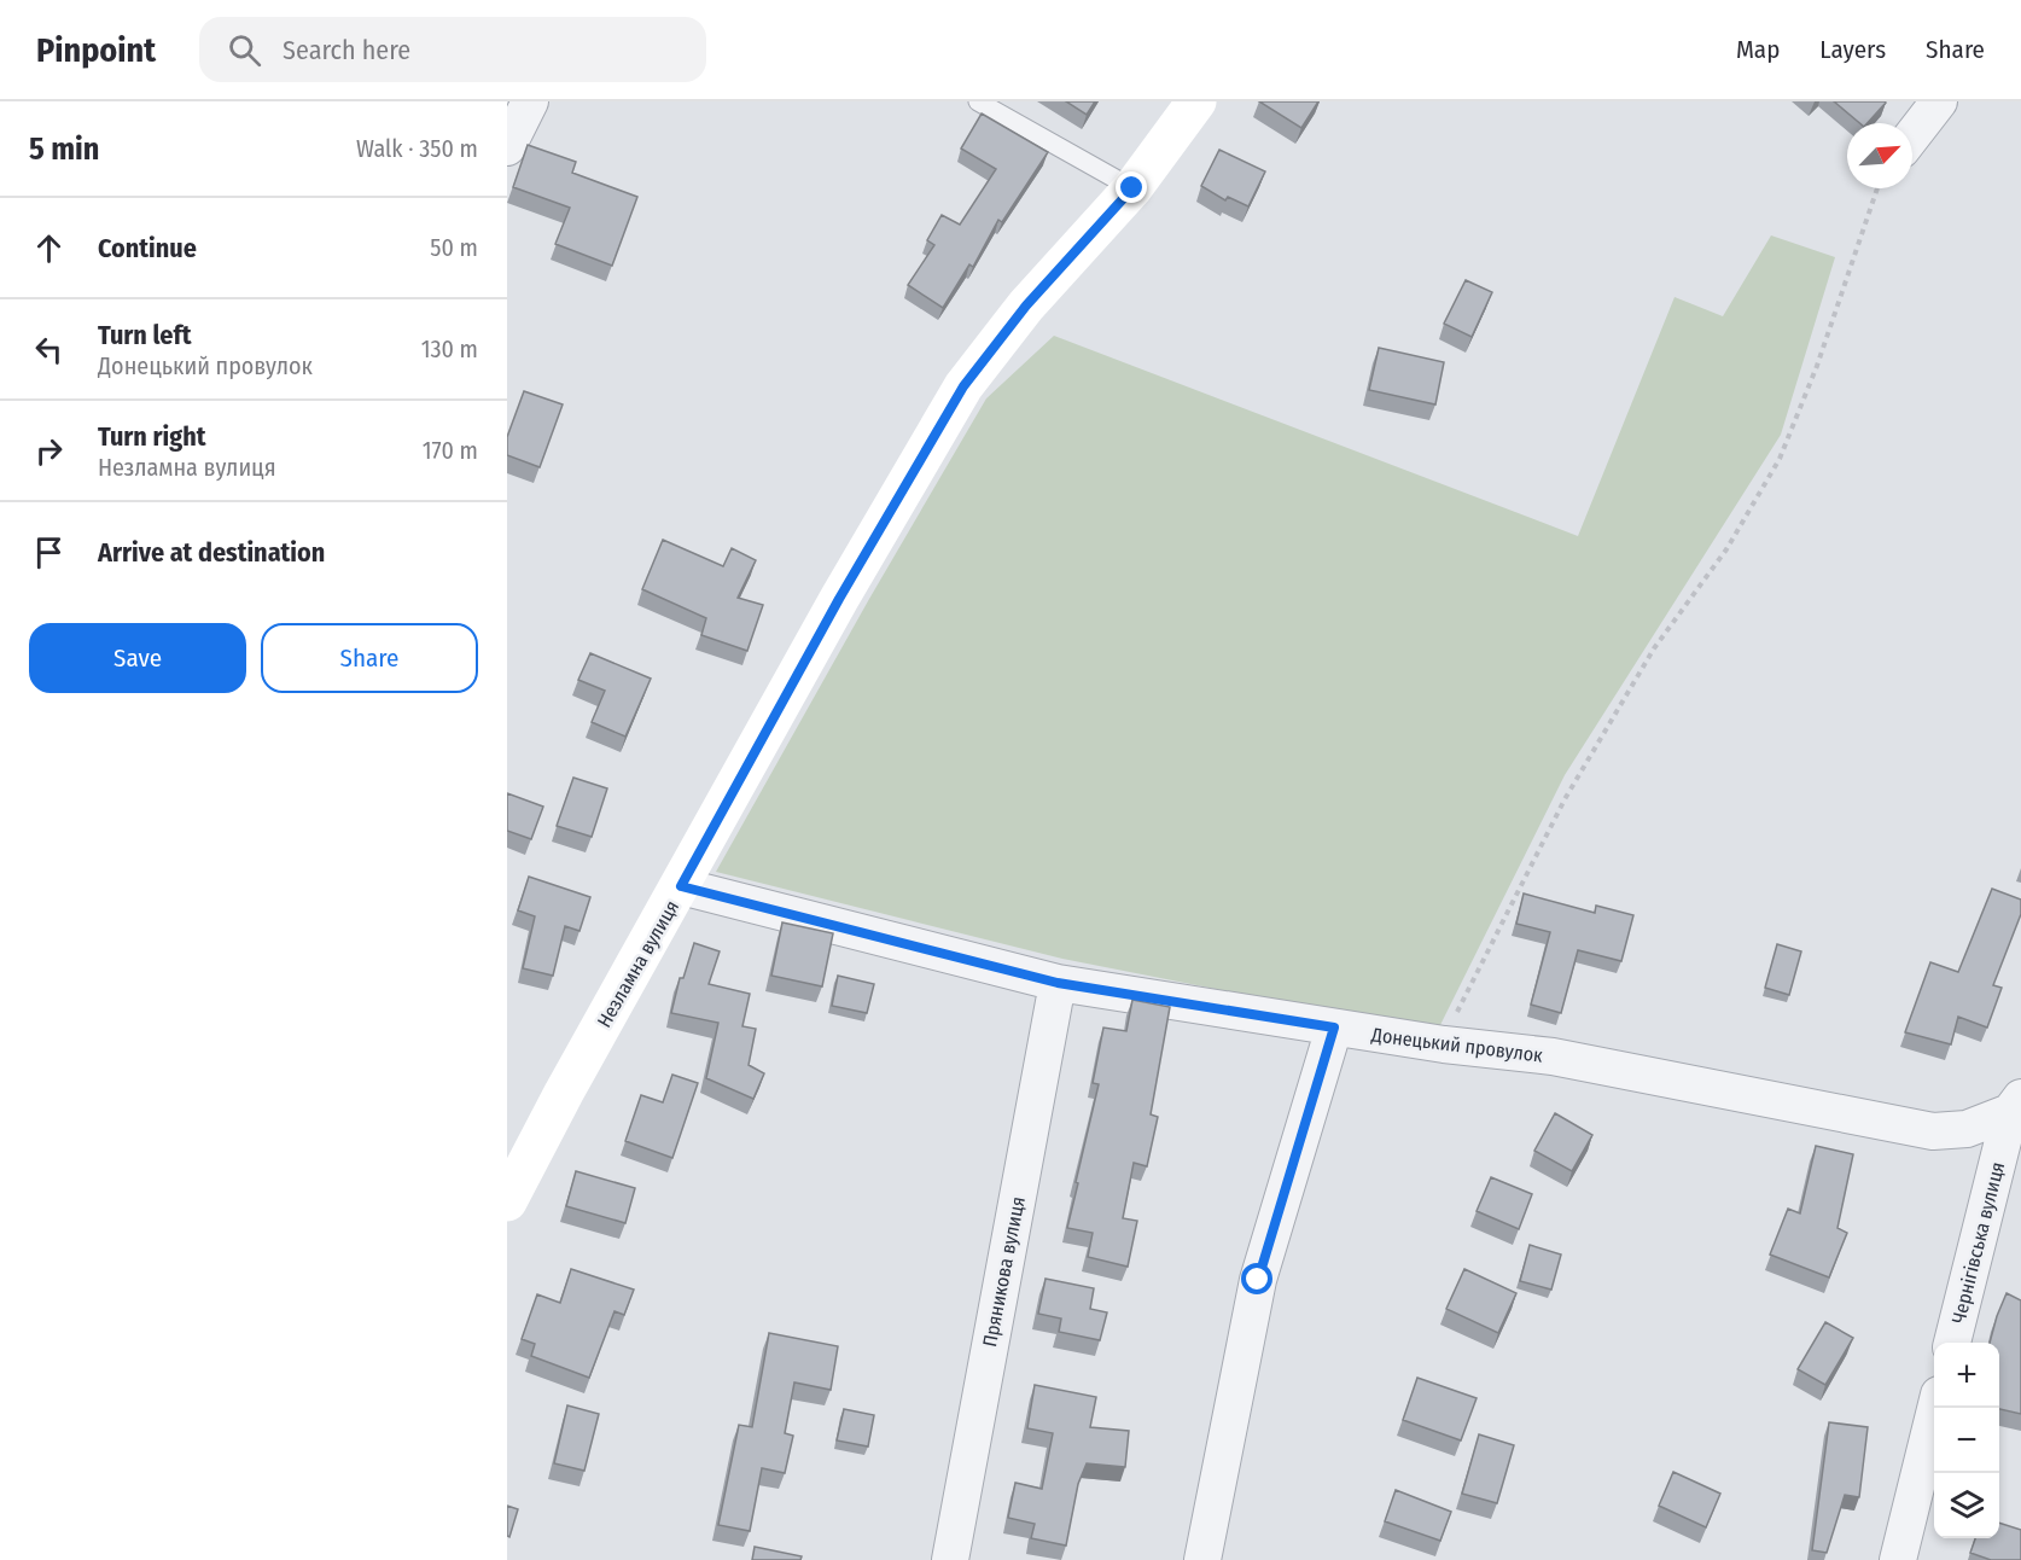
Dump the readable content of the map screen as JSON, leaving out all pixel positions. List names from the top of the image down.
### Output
{
  "streets": {
    "street": [
      "Незламна вулиця",
      "Донецький провулок",
      "Чернігівська вулиця",
      "Пряникова вулиця"
    ]
  },
  "crossings": [
    ["Незламна вулиця", "Донецький провулок"],
    ["Донецький провулок", "Чернігівська вулиця"],
    ["Донецький провулок", "Пряникова вулиця"]
  ],
  "north": "top right",
  "page": {
    "header": "Pinpoint",
    "search": "Search here",
    "nav": ["Map", "Layers", "Share"],
    "heading": ["5 min", "Walk · 350 m"],
    "list": [
      ["Continue", "50 m"],
      ["Turn left", "Донецький провулок", "130 m"],
      ["Turn right", "Незламна вулиця", "170 m"],
      "Arrive at destination"
    ],
    "buttons": ["Save", "Share"],
    "map_buttons": ["+", "−"]
  }
}
